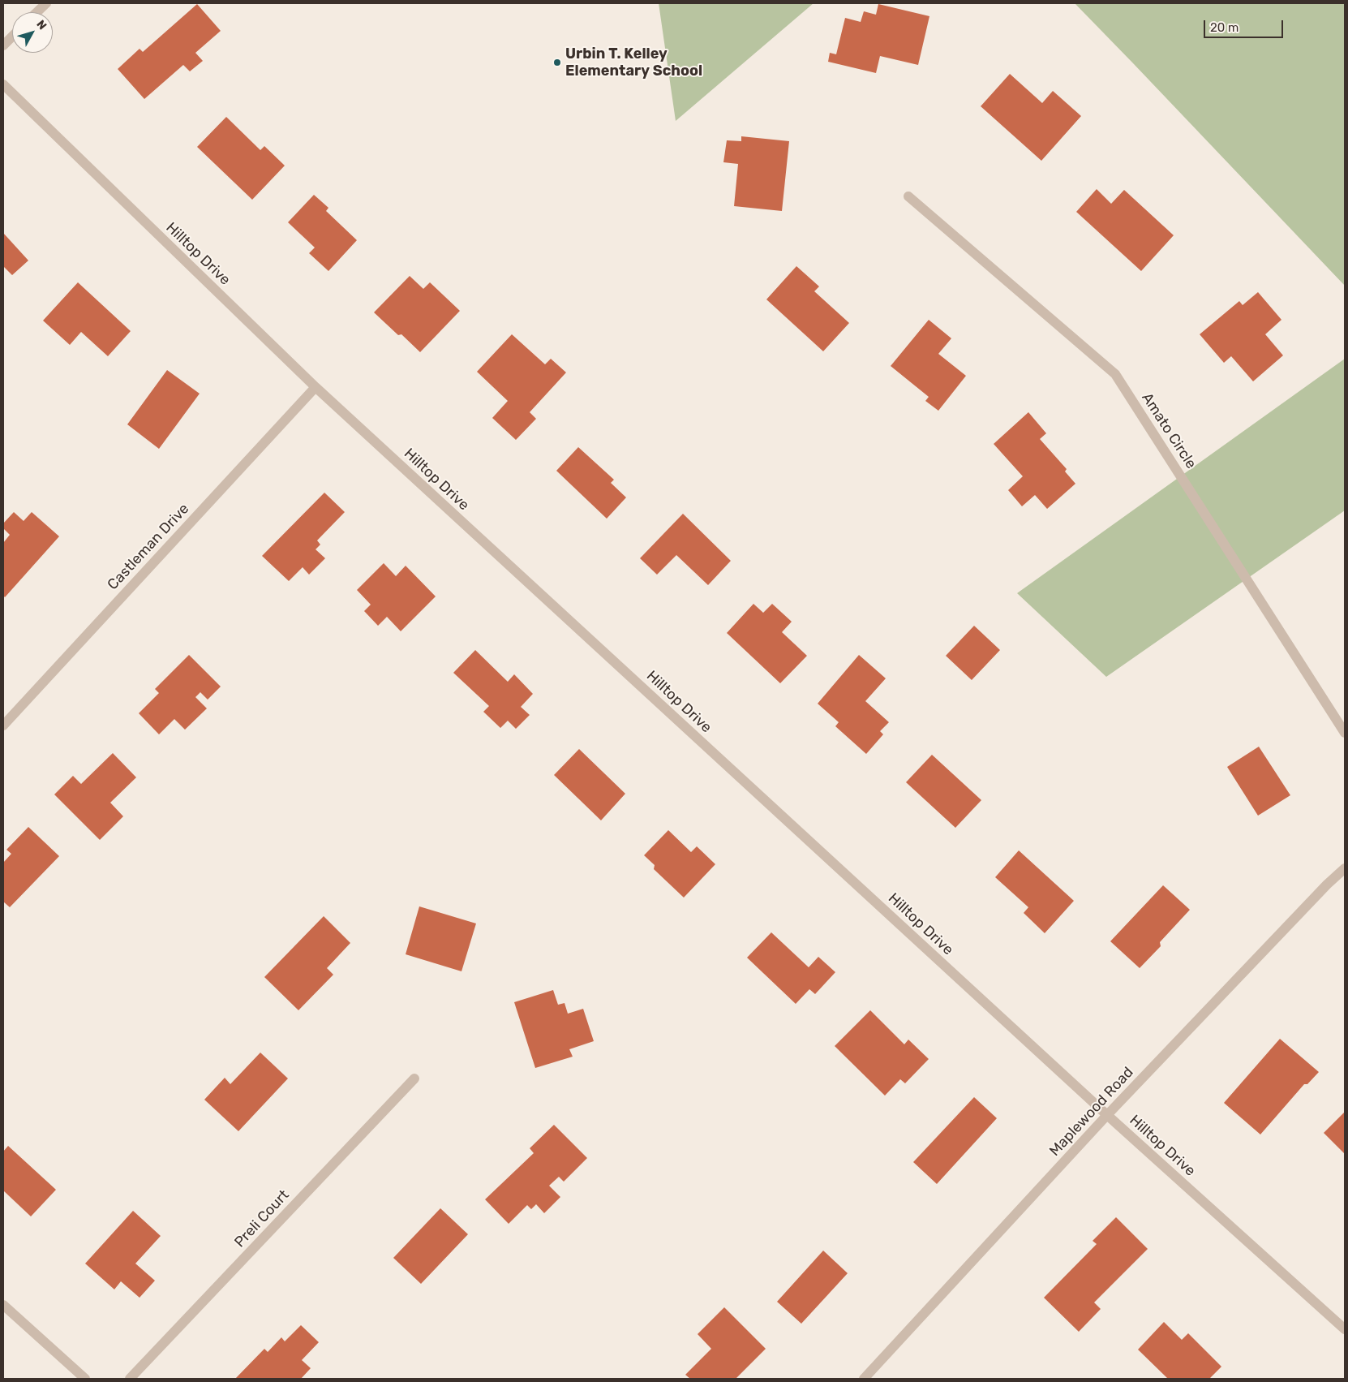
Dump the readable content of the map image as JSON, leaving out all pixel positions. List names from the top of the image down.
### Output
{
  "streets": {
    "street": [
      "Hilltop Drive",
      "Amato Circle",
      "Castleman Drive",
      "Maplewood Road",
      "Preli Court"
    ]
  },
  "crossings": [
    ["Hilltop Drive", "Castleman Drive"],
    ["Hilltop Drive", "Maplewood Road"]
  ],
  "places": ["Urbin T. Kelley Elementary School"],
  "scale_bar": "20 m",
  "north": "top right"
}
